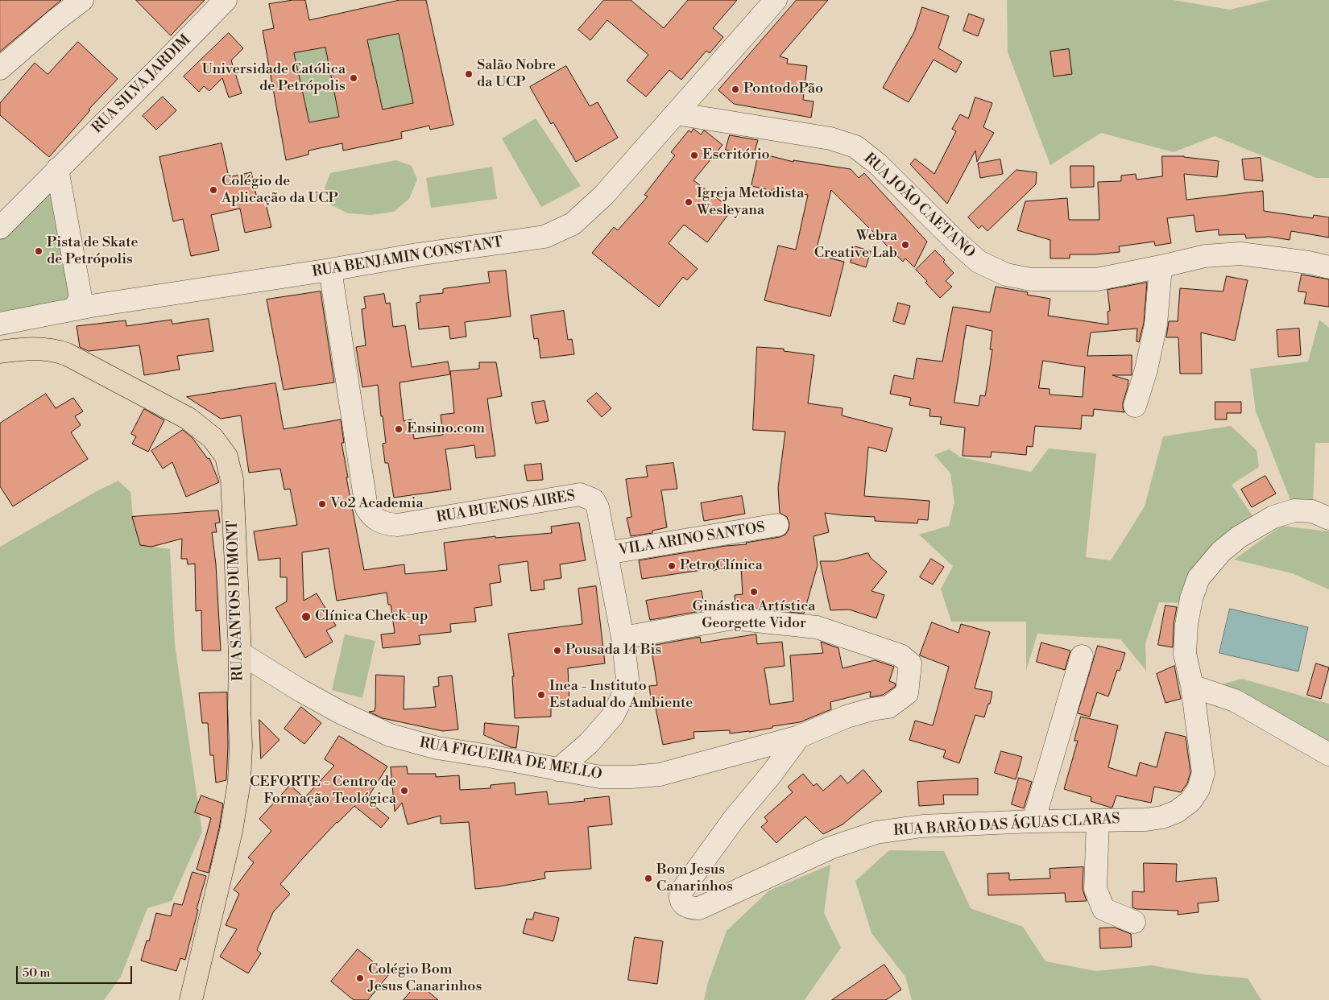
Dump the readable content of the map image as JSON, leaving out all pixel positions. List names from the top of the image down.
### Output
{
  "streets": {
    "main road": ["RUA SANTOS DUMONT"],
    "street": [
      "RUA SILVA JARDIM",
      "RUA JOÃO CAETANO",
      "RUA BENJAMIN CONSTANT",
      "RUA BUENOS AIRES",
      "VILA ARINO SANTOS",
      "RUA FIGUEIRA DE MELLO",
      "RUA BARÃO DAS ÁGUAS CLARAS"
    ]
  },
  "crossings": [
    ["RUA JOÃO CAETANO", "RUA BENJAMIN CONSTANT"],
    ["RUA BENJAMIN CONSTANT", "RUA BUENOS AIRES"],
    ["RUA BUENOS AIRES", "VILA ARINO SANTOS"],
    ["RUA BUENOS AIRES", "RUA FIGUEIRA DE MELLO"],
    ["RUA SANTOS DUMONT", "RUA FIGUEIRA DE MELLO"],
    ["RUA FIGUEIRA DE MELLO", "RUA BARÃO DAS ÁGUAS CLARAS"]
  ],
  "places": [
    "Salão Nobre da UCP",
    "Universidade Católica de Petrópolis",
    "PontodoPão",
    "Escritório",
    "Colégio de Aplicação da UCP",
    "Igreja Metodista Wesleyana",
    "Webra Creative Lab",
    "Pista de Skate de Petrópolis",
    "Ensino.com",
    "Vo2 Academia",
    "PetroClínica",
    "Ginástica Artística Georgette Vidor",
    "Clínica Check-up",
    "Pousada 14 Bis",
    "Inea - Instituto Estadual do Ambiente",
    "CEFORTE - Centro de Formação Teológica",
    "Bom Jesus Canarinhos",
    "Colégio Bom Jesus Canarinhos"
  ],
  "scale_bar": "50 m"
}
